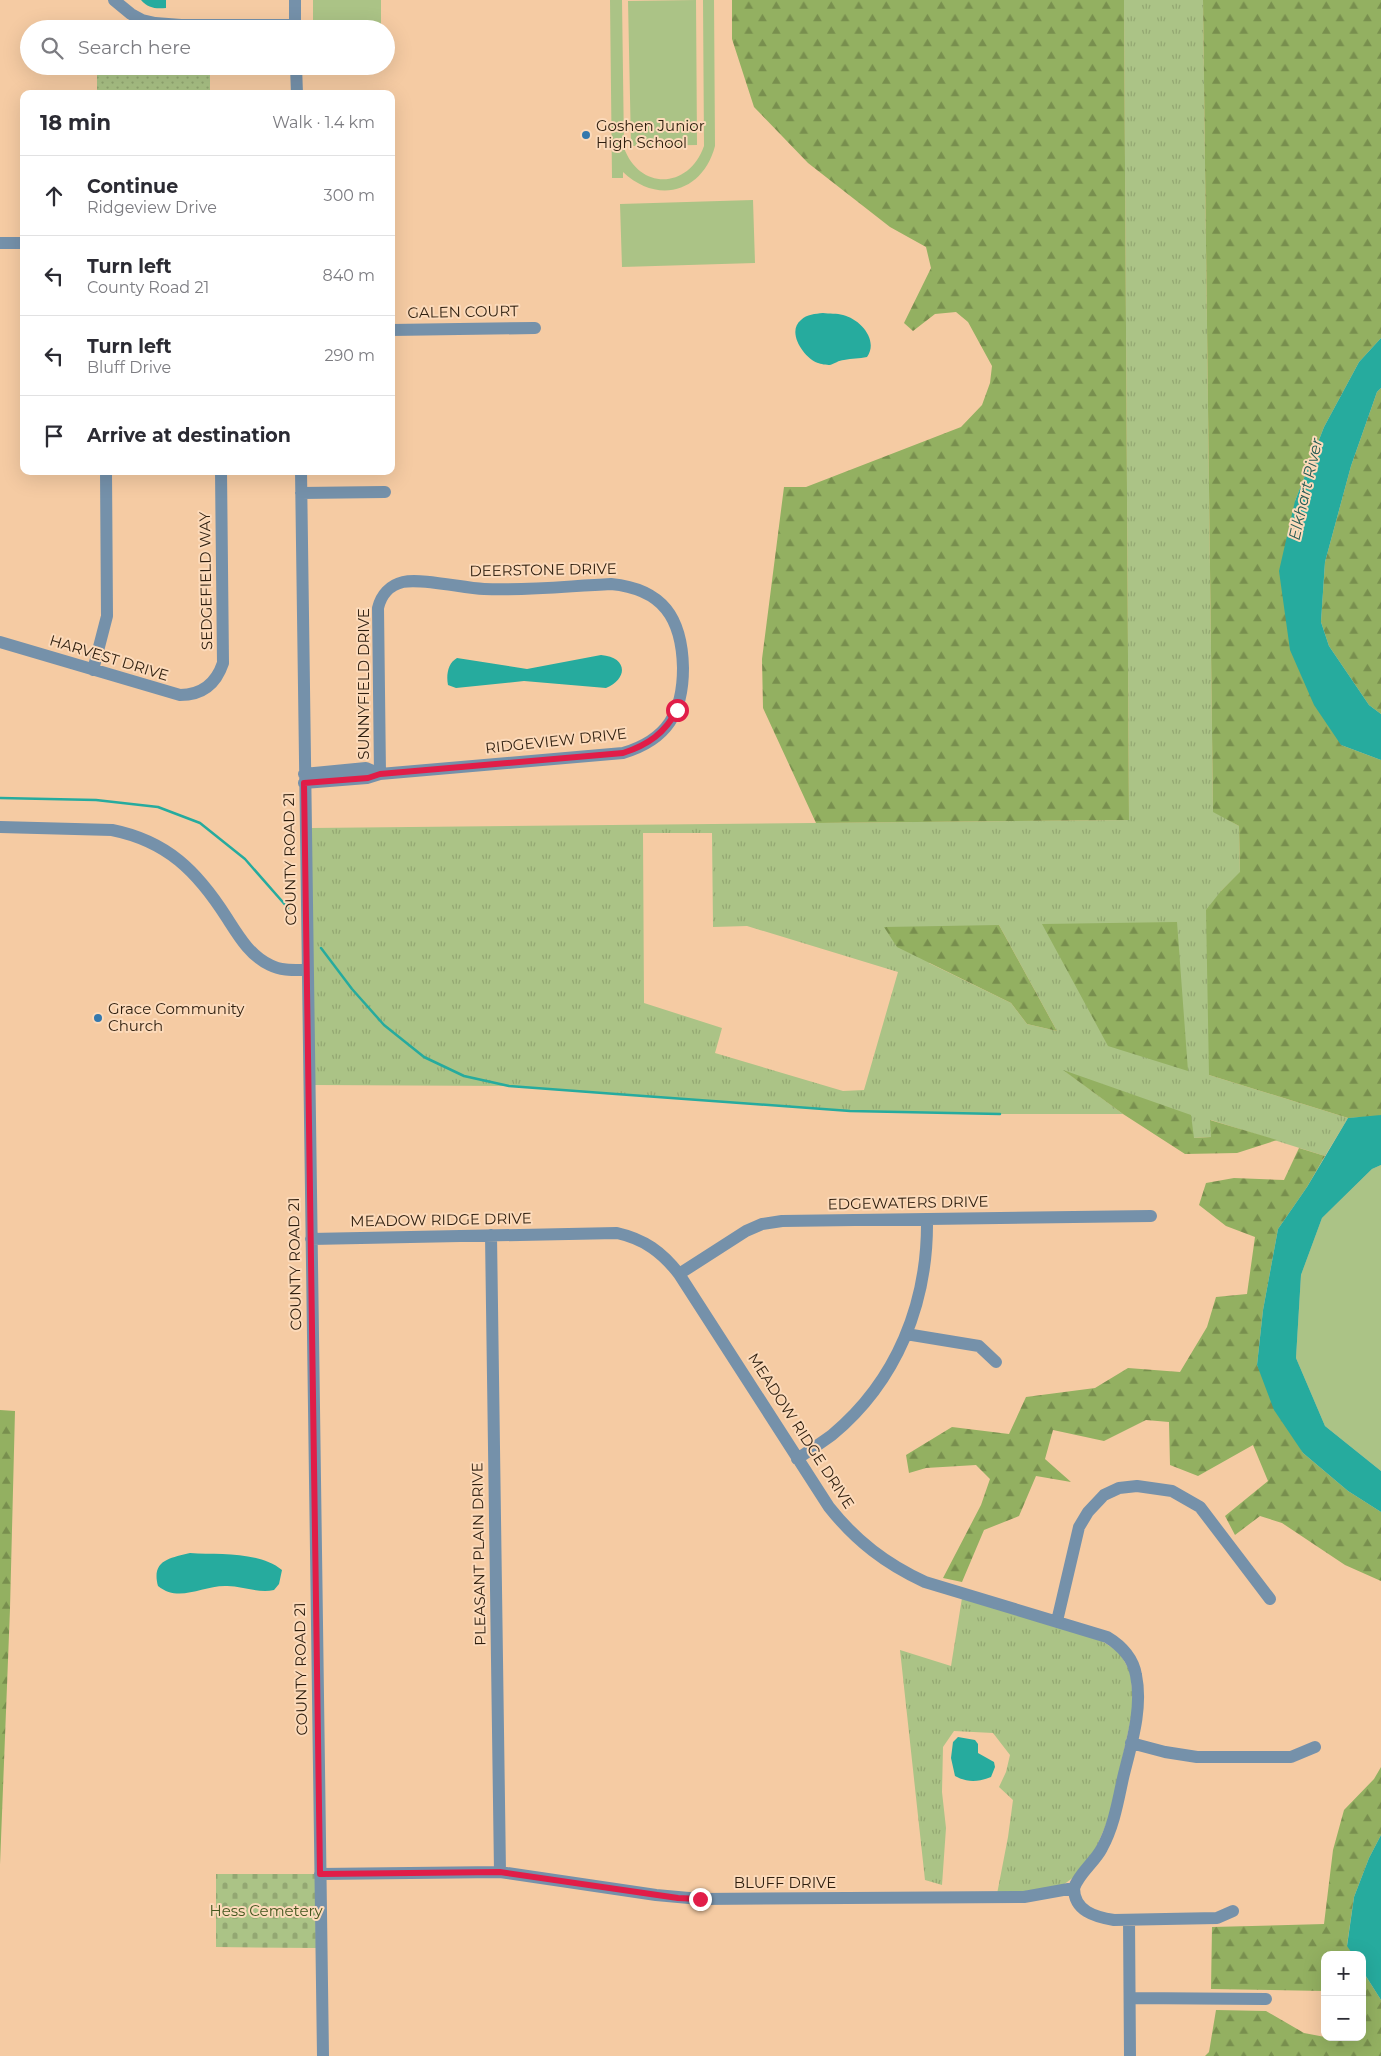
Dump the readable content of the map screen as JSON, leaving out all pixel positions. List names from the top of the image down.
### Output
{
  "streets": {
    "street": [
      "GALEN COURT",
      "DEERSTONE DRIVE",
      "SEDGEFIELD WAY",
      "HARVEST DRIVE",
      "SUNNYFIELD DRIVE",
      "RIDGEVIEW DRIVE",
      "COUNTY ROAD 21",
      "EDGEWATERS DRIVE",
      "MEADOW RIDGE DRIVE",
      "PLEASANT PLAIN DRIVE",
      "BLUFF DRIVE"
    ]
  },
  "crossings": [
    ["DEERSTONE DRIVE", "SUNNYFIELD DRIVE"],
    ["DEERSTONE DRIVE", "RIDGEVIEW DRIVE"],
    ["SEDGEFIELD WAY", "HARVEST DRIVE"],
    ["SUNNYFIELD DRIVE", "RIDGEVIEW DRIVE"],
    ["RIDGEVIEW DRIVE", "COUNTY ROAD 21"],
    ["COUNTY ROAD 21", "MEADOW RIDGE DRIVE"],
    ["COUNTY ROAD 21", "BLUFF DRIVE"],
    ["EDGEWATERS DRIVE", "MEADOW RIDGE DRIVE"],
    ["MEADOW RIDGE DRIVE", "PLEASANT PLAIN DRIVE"],
    ["MEADOW RIDGE DRIVE", "BLUFF DRIVE"],
    ["PLEASANT PLAIN DRIVE", "BLUFF DRIVE"]
  ],
  "water": ["Elkhart River"],
  "parks": ["Hess Cemetery"],
  "places": ["Goshen Junior High School", "Grace Community Church"],
  "page": {
    "search": "Search here",
    "heading": ["18 min", "Walk · 1.4 km"],
    "list": [
      ["Continue", "Ridgeview Drive", "300 m"],
      ["Turn left", "County Road 21", "840 m"],
      ["Turn left", "Bluff Drive", "290 m"],
      "Arrive at destination"
    ],
    "map_buttons": ["+", "−"]
  }
}
